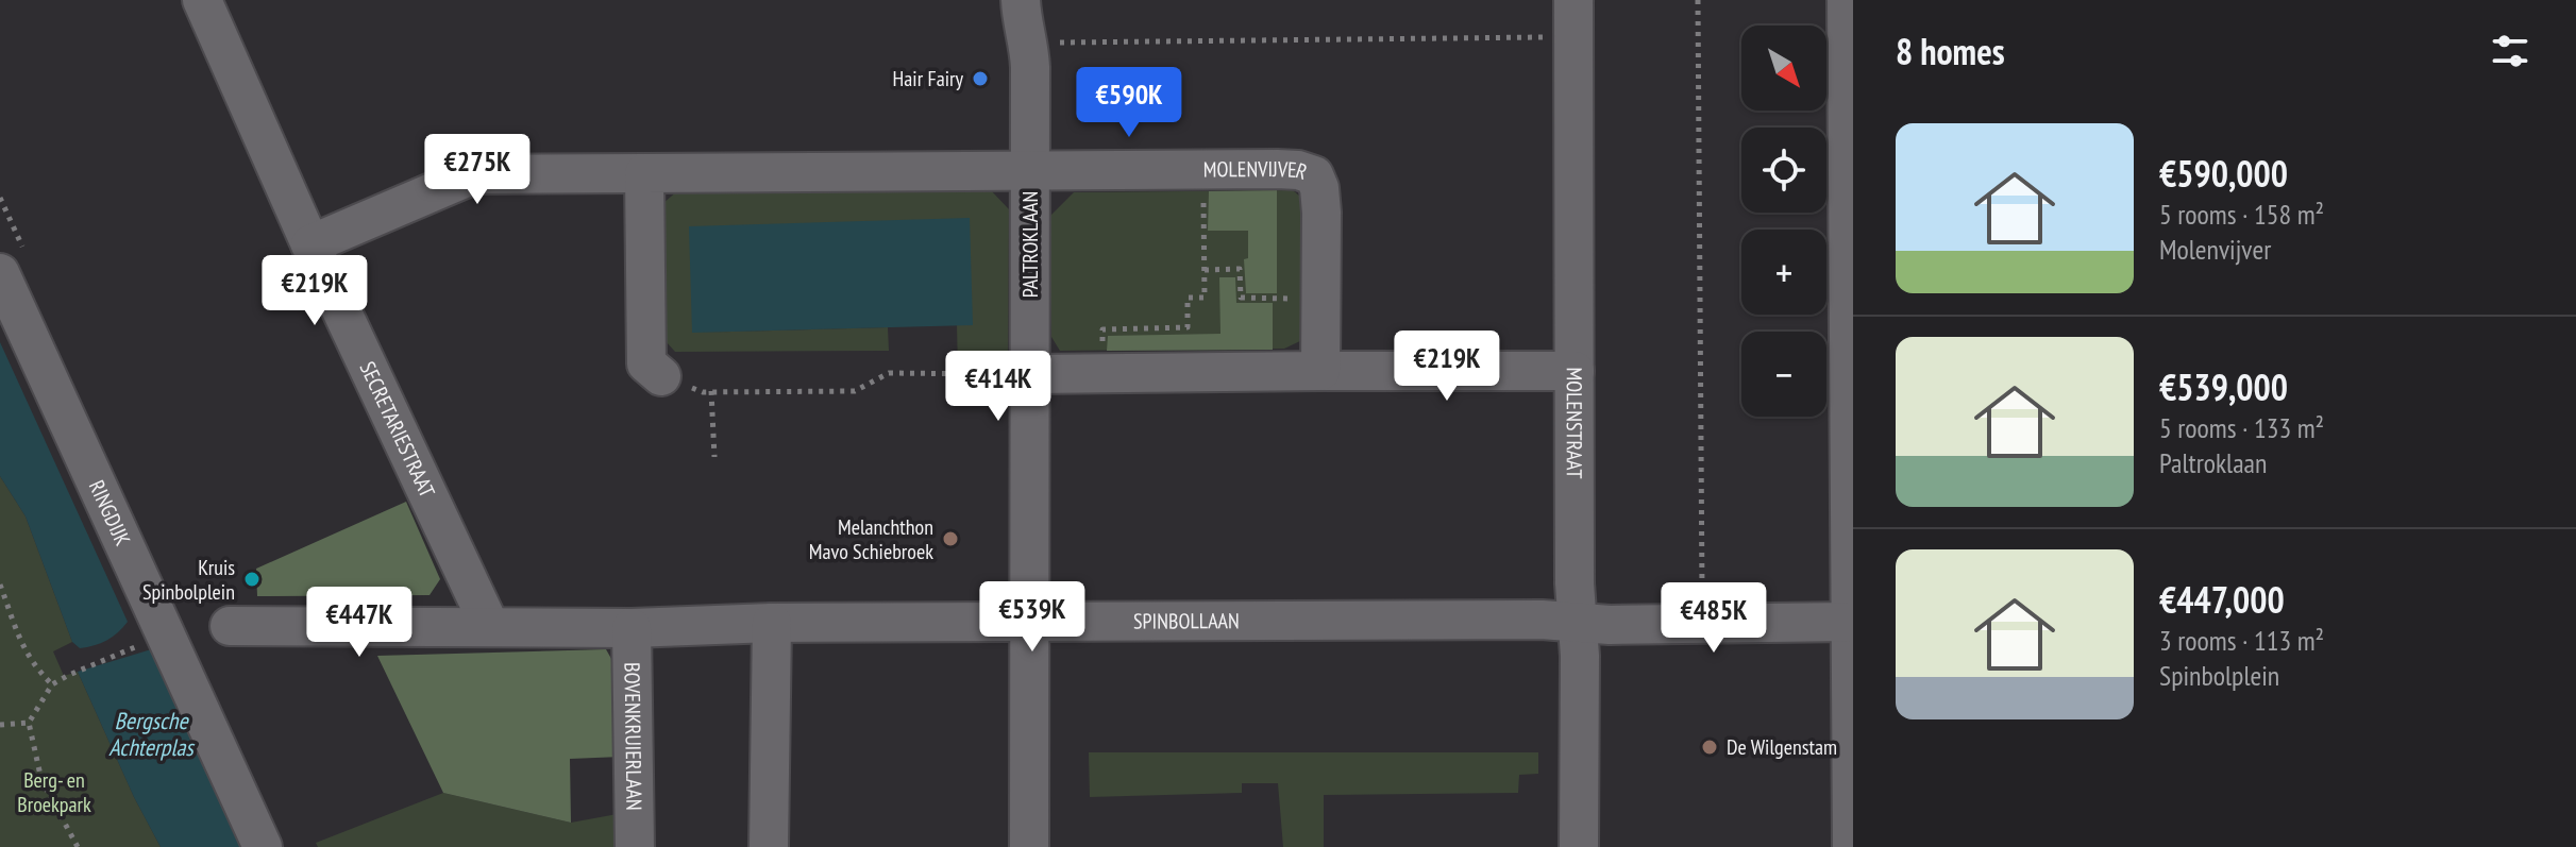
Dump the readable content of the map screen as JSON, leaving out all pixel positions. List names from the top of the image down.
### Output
{
  "streets": {
    "street": [
      "MOLENVIJVER",
      "PALTROKLAAN",
      "MOLENSTRAAT",
      "SECRETARIESTRAAT",
      "RINGDIJK",
      "SPINBOLLAAN",
      "BOVENKRUIERLAAN"
    ]
  },
  "crossings": [
    ["MOLENVIJVER", "PALTROKLAAN"],
    ["MOLENVIJVER", "SECRETARIESTRAAT"],
    ["PALTROKLAAN", "SPINBOLLAAN"],
    ["MOLENSTRAAT", "SPINBOLLAAN"],
    ["SECRETARIESTRAAT", "SPINBOLLAAN"],
    ["SPINBOLLAAN", "BOVENKRUIERLAAN"]
  ],
  "water": ["Bergsche Achterplas"],
  "parks": ["Berg- en Broekpark"],
  "places": [
    "Hair Fairy",
    "Melanchthon Mavo Schiebroek",
    "Kruis Spinbolplein",
    "De Wilgenstam"
  ],
  "north": "bottom right",
  "page": {
    "heading": "8 homes",
    "map_buttons": ["+", "−"],
    "price": [
      "€590K",
      "€275K",
      "€219K",
      "€219K",
      "€414K",
      "€539K",
      "€485K",
      "€447K"
    ],
    "list": [
      {
        "name": "€590,000",
        "note": "5 rooms · 158 m² · Molenvijver"
      },
      {
        "name": "€539,000",
        "note": "5 rooms · 133 m² · Paltroklaan"
      },
      {
        "name": "€447,000",
        "note": "3 rooms · 113 m² · Spinbolplein"
      }
    ]
  }
}
